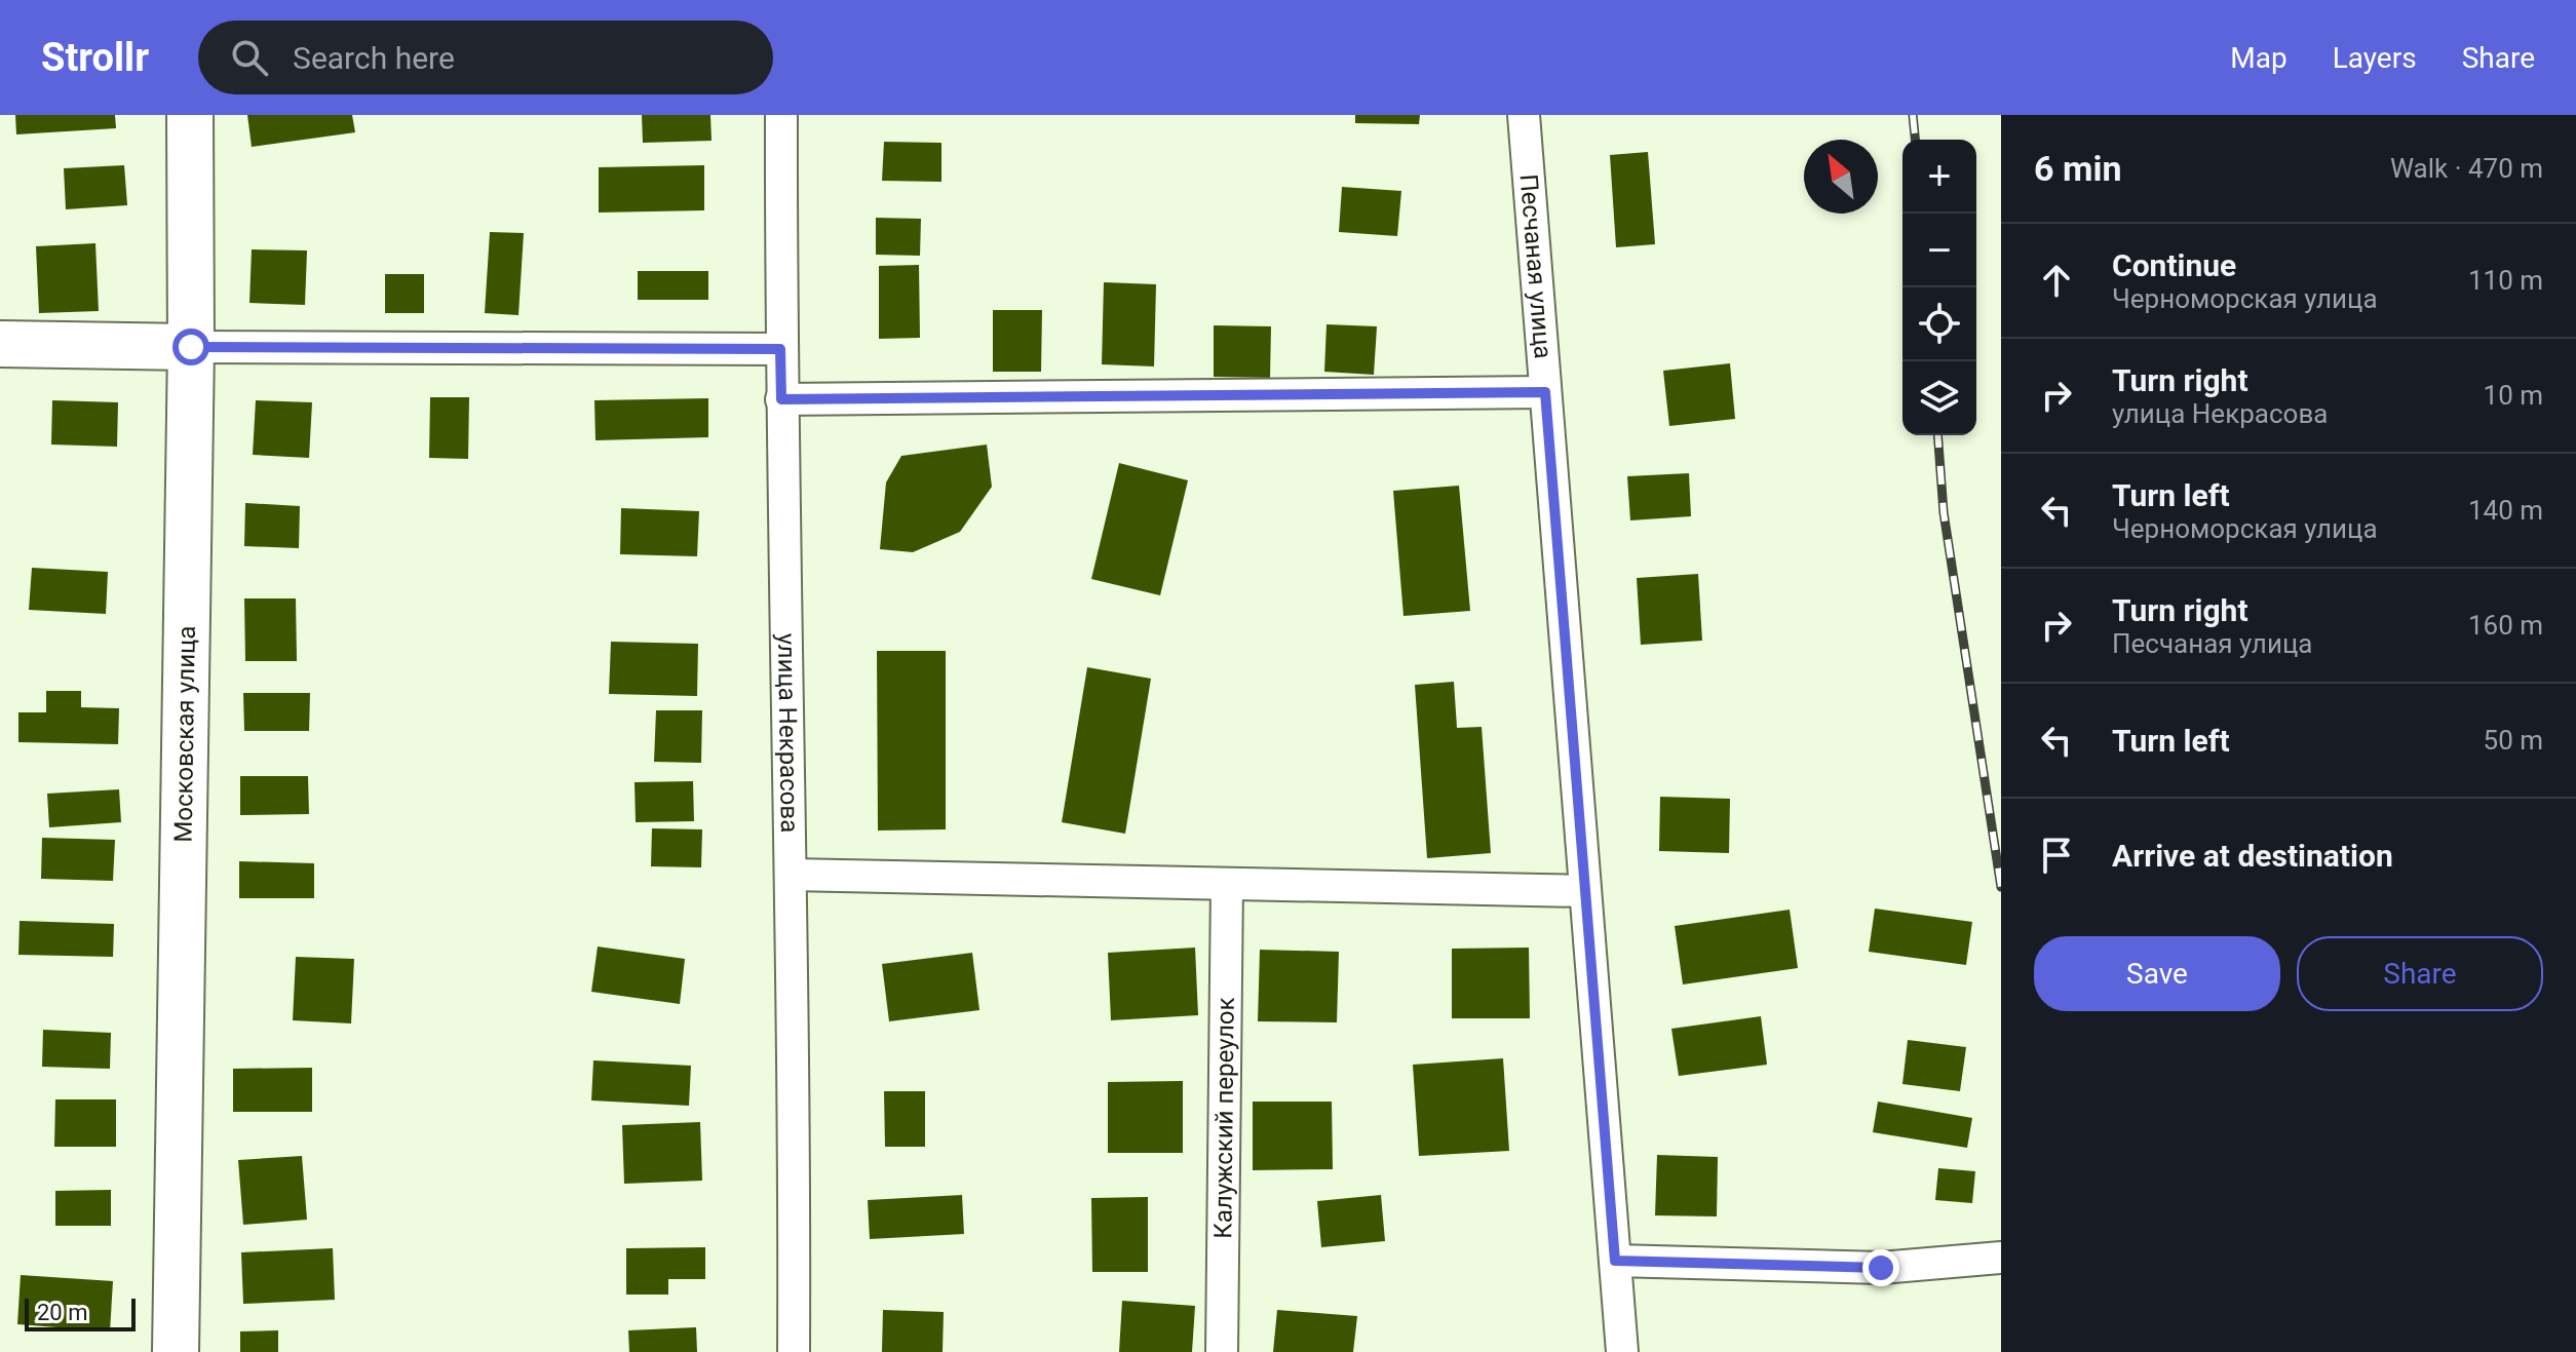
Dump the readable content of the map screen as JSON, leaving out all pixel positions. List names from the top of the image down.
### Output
{
  "streets": {
    "main road": ["Московская улица"],
    "street": ["Песчаная улица", "улица Некрасова", "Калужский переулок"]
  },
  "scale_bar": "20 m",
  "north": "top left",
  "page": {
    "header": "Strollr",
    "search": "Search here",
    "nav": ["Map", "Layers", "Share"],
    "heading": ["6 min", "Walk · 470 m"],
    "map_buttons": ["+", "−"],
    "list": [
      ["Continue", "Черноморская улица", "110 m"],
      ["Turn right", "улица Некрасова", "10 m"],
      ["Turn left", "Черноморская улица", "140 m"],
      ["Turn right", "Песчаная улица", "160 m"],
      ["Turn left", "50 m"],
      "Arrive at destination"
    ],
    "buttons": ["Save", "Share"],
    "scale": "20 m"
  }
}
